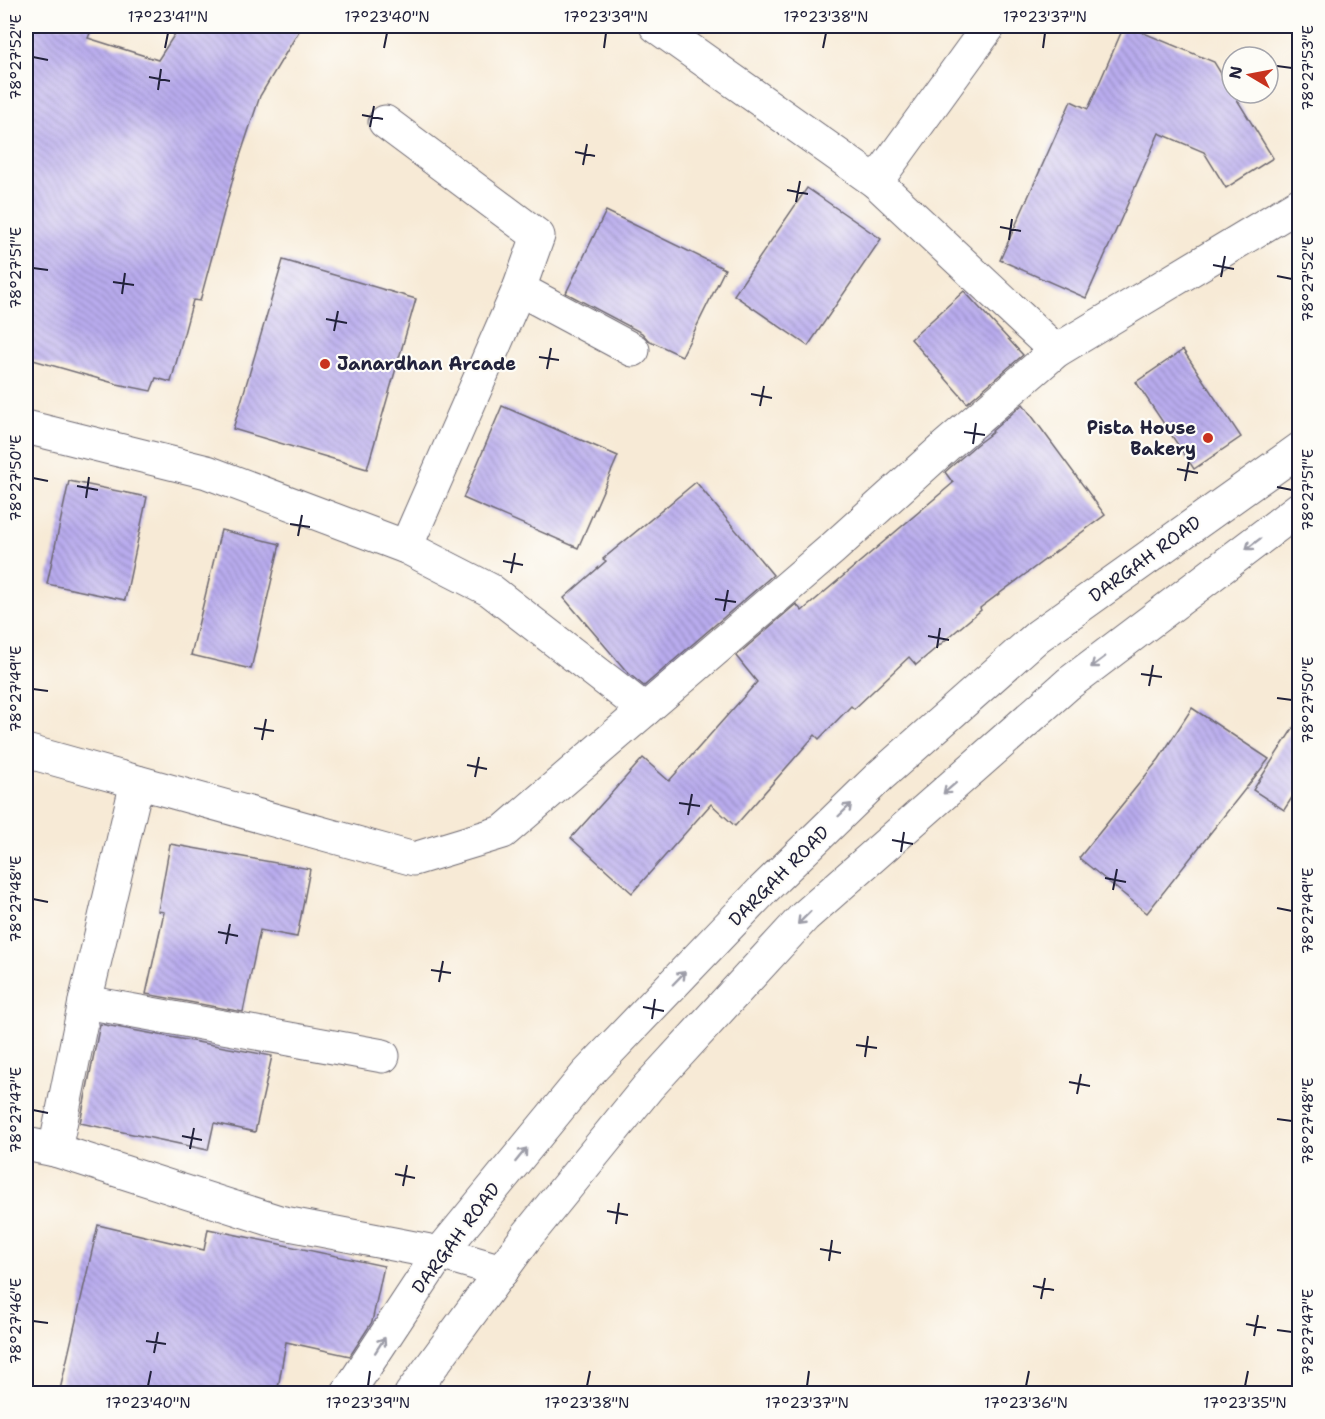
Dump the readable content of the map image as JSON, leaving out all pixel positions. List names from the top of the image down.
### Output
{
  "streets": {
    "street": ["DARGAH ROAD"]
  },
  "places": ["Janardhan Arcade", "Pista House Bakery"],
  "north": "left",
  "coordinates": [
    "17°23'41\"N",
    "17°23'40\"N",
    "17°23'39\"N",
    "17°23'38\"N",
    "17°23'37\"N",
    "78°27'52\"E",
    "78°27'53\"E",
    "78°27'51\"E",
    "78°27'50\"E",
    "78°27'49\"E",
    "78°27'48\"E",
    "78°27'47\"E",
    "78°27'46\"E",
    "17°23'36\"N",
    "17°23'35\"N"
  ]
}
